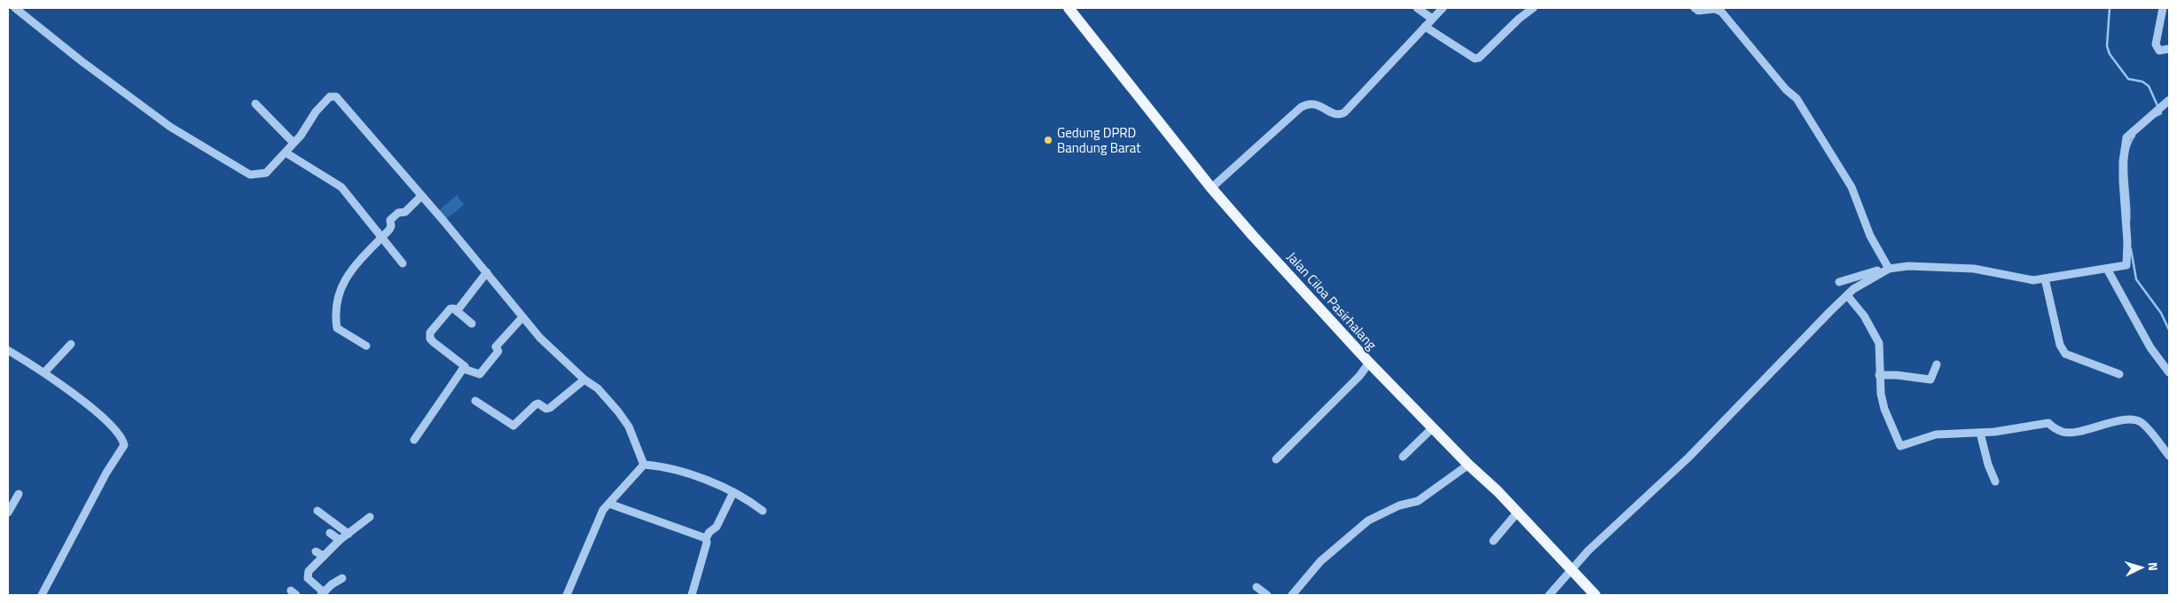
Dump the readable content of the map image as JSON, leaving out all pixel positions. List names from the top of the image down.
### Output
{
  "streets": {
    "main road": ["Jalan Ciloa Pasirhalang"]
  },
  "places": ["Gedung DPRD Bandung Barat"],
  "north": "right"
}
